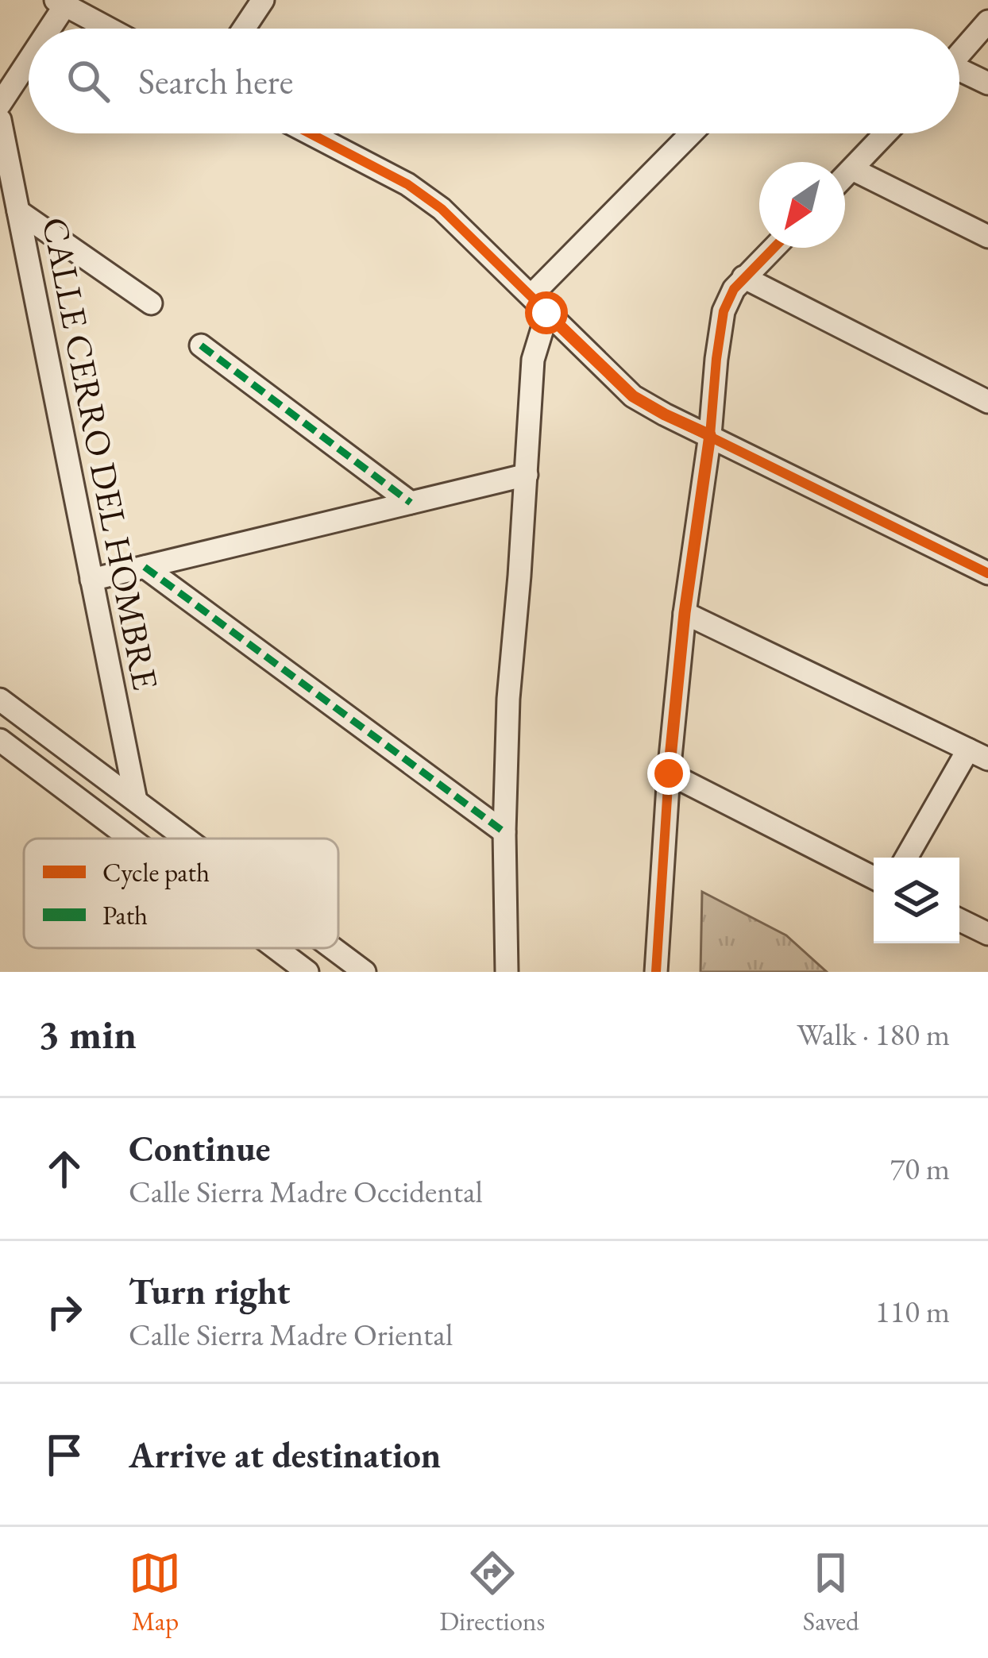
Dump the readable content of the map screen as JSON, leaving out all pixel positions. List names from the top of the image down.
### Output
{
  "streets": {
    "street": ["CALLE CERRO DEL HOMBRE"]
  },
  "legend": ["Cycle path", "Path"],
  "north": "bottom left",
  "page": {
    "search": "Search here",
    "heading": ["3 min", "Walk · 180 m"],
    "list": [
      ["Continue", "Calle Sierra Madre Occidental", "70 m"],
      ["Turn right", "Calle Sierra Madre Oriental", "110 m"],
      "Arrive at destination"
    ],
    "nav": ["Map", "Directions", "Saved"]
  }
}
